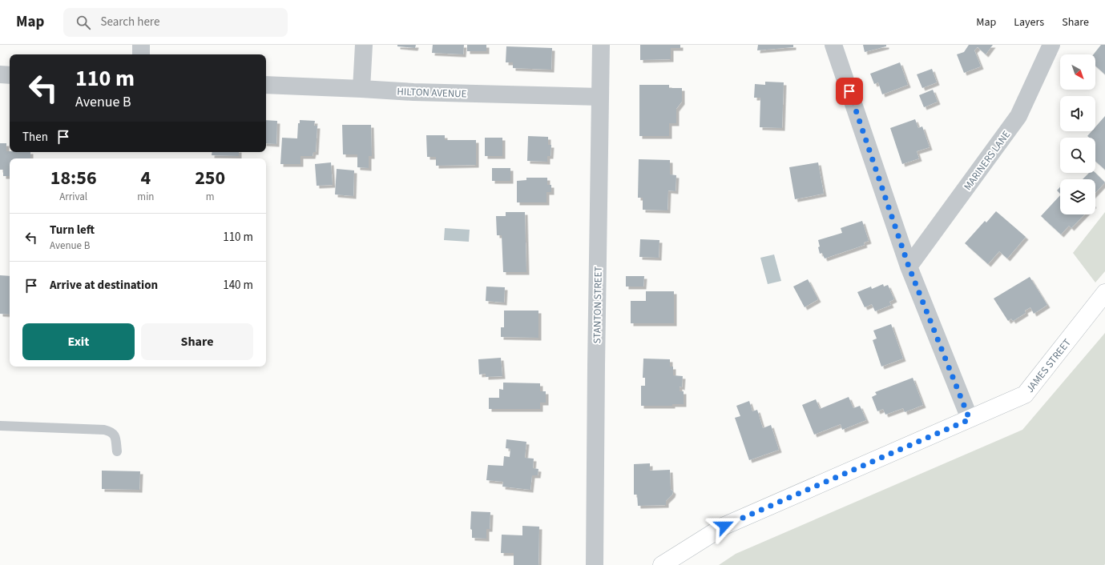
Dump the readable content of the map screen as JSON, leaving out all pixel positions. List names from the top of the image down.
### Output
{
  "streets": {
    "main road": ["JAMES STREET"],
    "street": ["HILTON AVENUE", "MARINERS LANE", "STANTON STREET"]
  },
  "crossings": [
    ["HILTON AVENUE", "STANTON STREET"]
  ],
  "north": "bottom right",
  "page": {
    "header": "Map",
    "search": "Search here",
    "nav": ["Map", "Layers", "Share"],
    "turn": ["110 m", "Avenue B"],
    "then": "Then",
    "eta": [
      "18:56",
      "Arrival",
      "4",
      "min",
      "250",
      "m"
    ],
    "list": [
      {
        "name": "Turn left",
        "note": "Avenue B",
        "value": "110 m"
      },
      {
        "name": "Arrive at destination",
        "value": "140 m"
      }
    ],
    "buttons": ["Exit", "Share"]
  }
}
